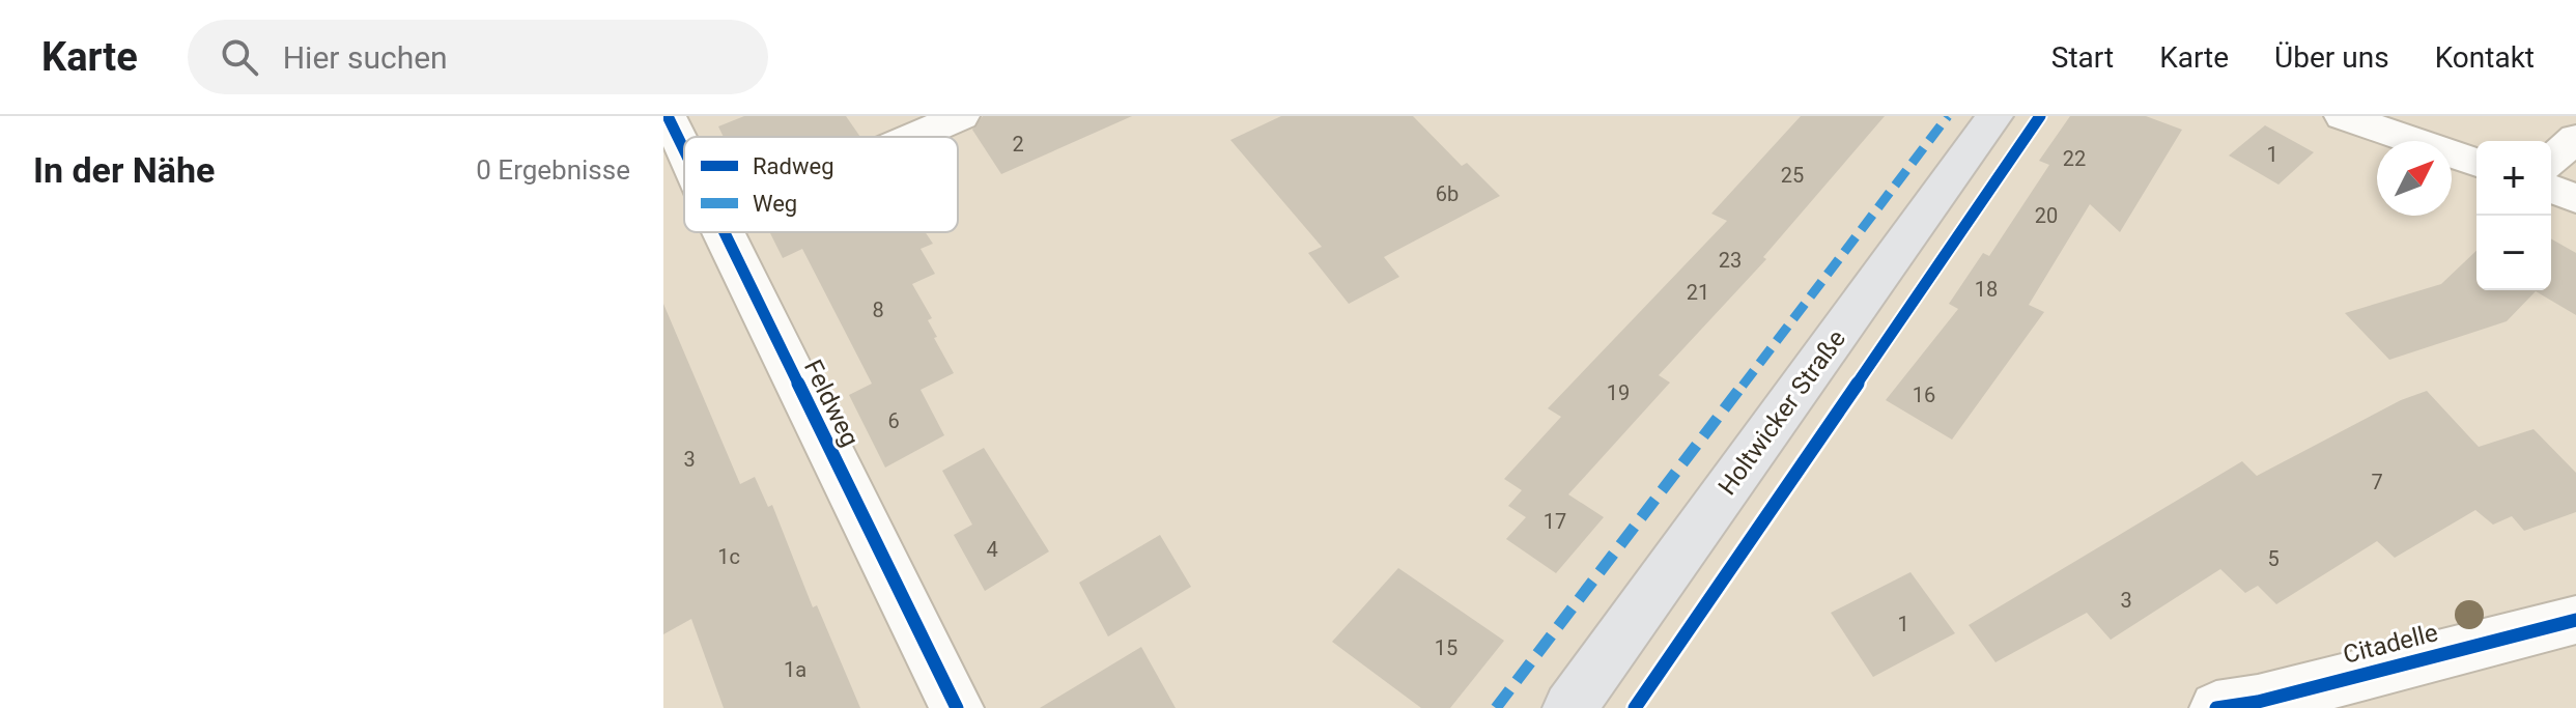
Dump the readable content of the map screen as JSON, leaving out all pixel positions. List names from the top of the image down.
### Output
{
  "streets": {
    "main road": ["Holtwicker Straße"],
    "street": ["Feldweg", "Citadelle"]
  },
  "house_numbers": [
    "2",
    "1",
    "22",
    "25",
    "6b",
    "20",
    "23",
    "18",
    "21",
    "8",
    "19",
    "16",
    "6",
    "3",
    "7",
    "17",
    "4",
    "1c",
    "5",
    "3",
    "1",
    "15",
    "1a"
  ],
  "legend": ["Radweg", "Weg"],
  "north": "top right",
  "page": {
    "header": "Karte",
    "search": "Hier suchen",
    "nav": [
      "Start",
      "Karte",
      "Über uns",
      "Kontakt"
    ],
    "heading": ["In der Nähe", "0 Ergebnisse"],
    "map_buttons": ["+", "−"]
  }
}
